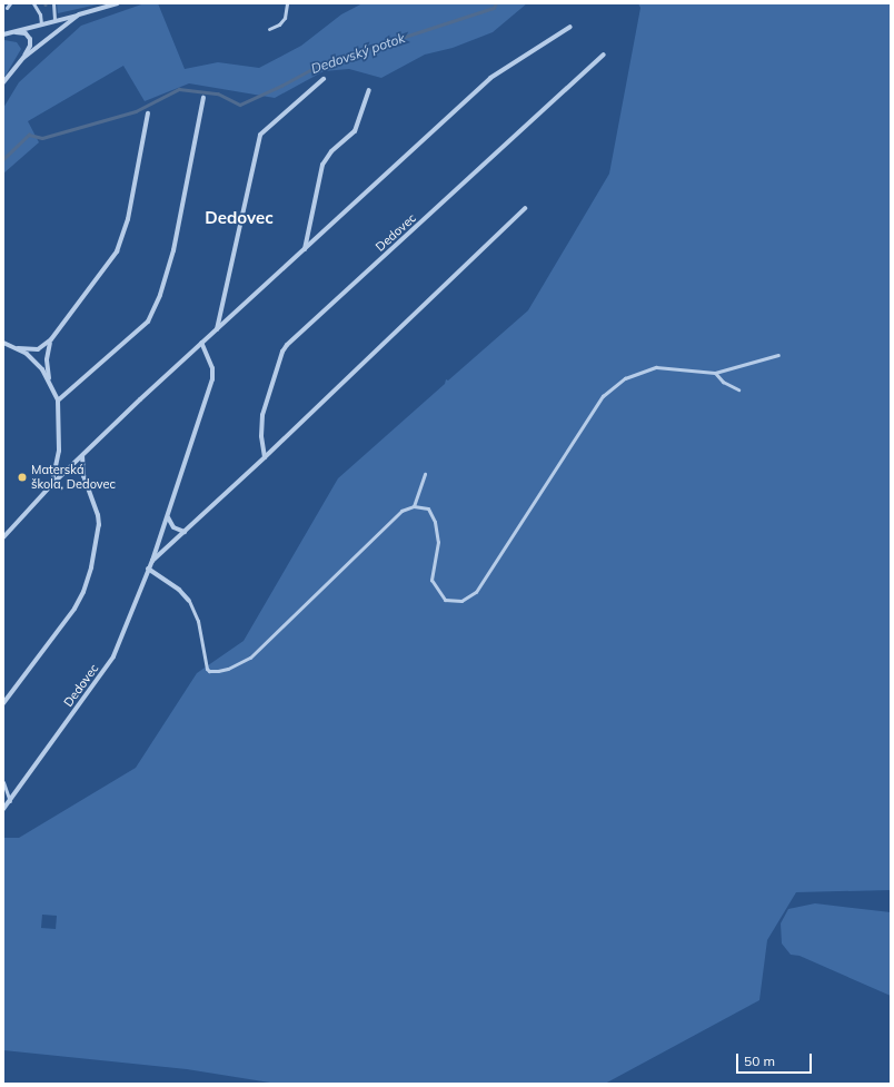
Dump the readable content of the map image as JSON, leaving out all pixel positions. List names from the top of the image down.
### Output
{
  "streets": {
    "street": ["Dedovec"]
  },
  "districts": ["Dedovec"],
  "water": ["Dedovský potok"],
  "places": ["Materská škola, Dedovec"],
  "scale_bar": "50 m"
}
